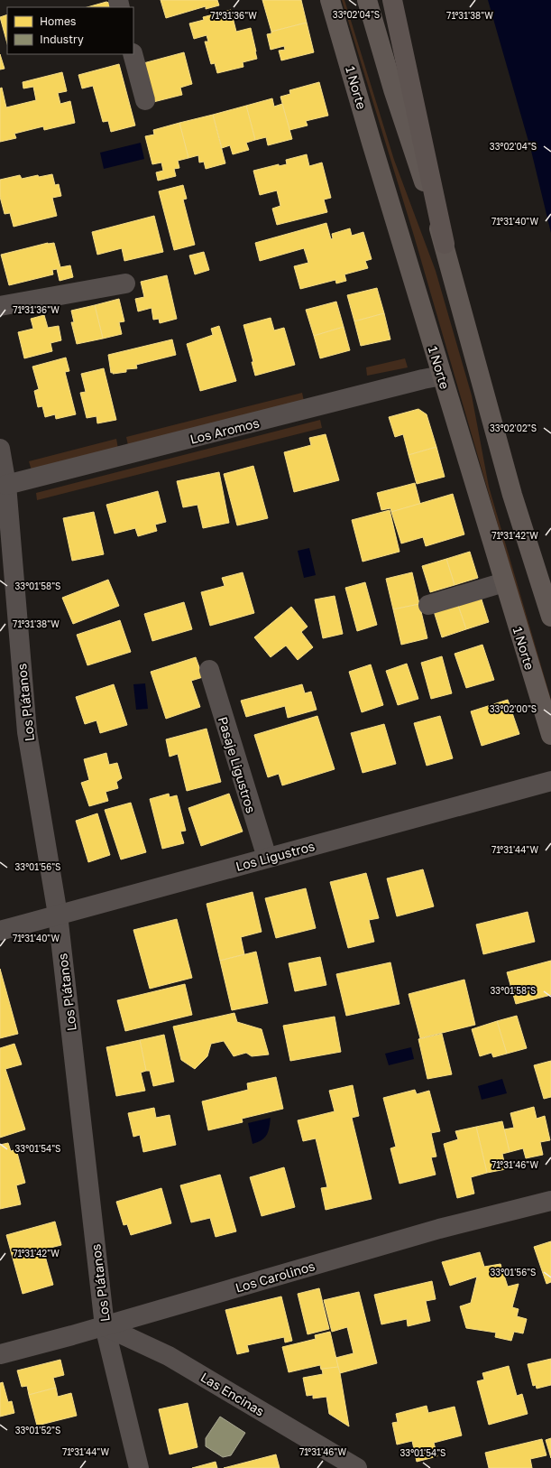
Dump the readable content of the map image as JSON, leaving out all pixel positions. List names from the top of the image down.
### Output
{
  "streets": {
    "main road": ["1 Norte"],
    "street": [
      "Los Aromos",
      "Los Plátanos",
      "Pasaje Ligustros",
      "Los Ligustros",
      "Los Carolinos",
      "Las Encinas"
    ]
  },
  "crossings": [
    ["1 Norte", "Los Aromos"],
    ["Los Aromos", "Los Plátanos"],
    ["Los Plátanos", "Los Ligustros"],
    ["Los Plátanos", "Los Carolinos"],
    ["Los Plátanos", "Las Encinas"],
    ["Pasaje Ligustros", "Los Ligustros"],
    ["Los Carolinos", "Las Encinas"]
  ],
  "legend": ["Homes", "Industry"],
  "coordinates": [
    "33°02'04\"S",
    "71°31'36\"W",
    "71°31'38\"W",
    "71°31'40\"W",
    "33°02'02\"S",
    "71°31'42\"W",
    "33°01'58\"S",
    "33°02'00\"S",
    "71°31'44\"W",
    "33°01'56\"S",
    "33°01'54\"S",
    "71°31'46\"W",
    "33°01'52\"S"
  ]
}
